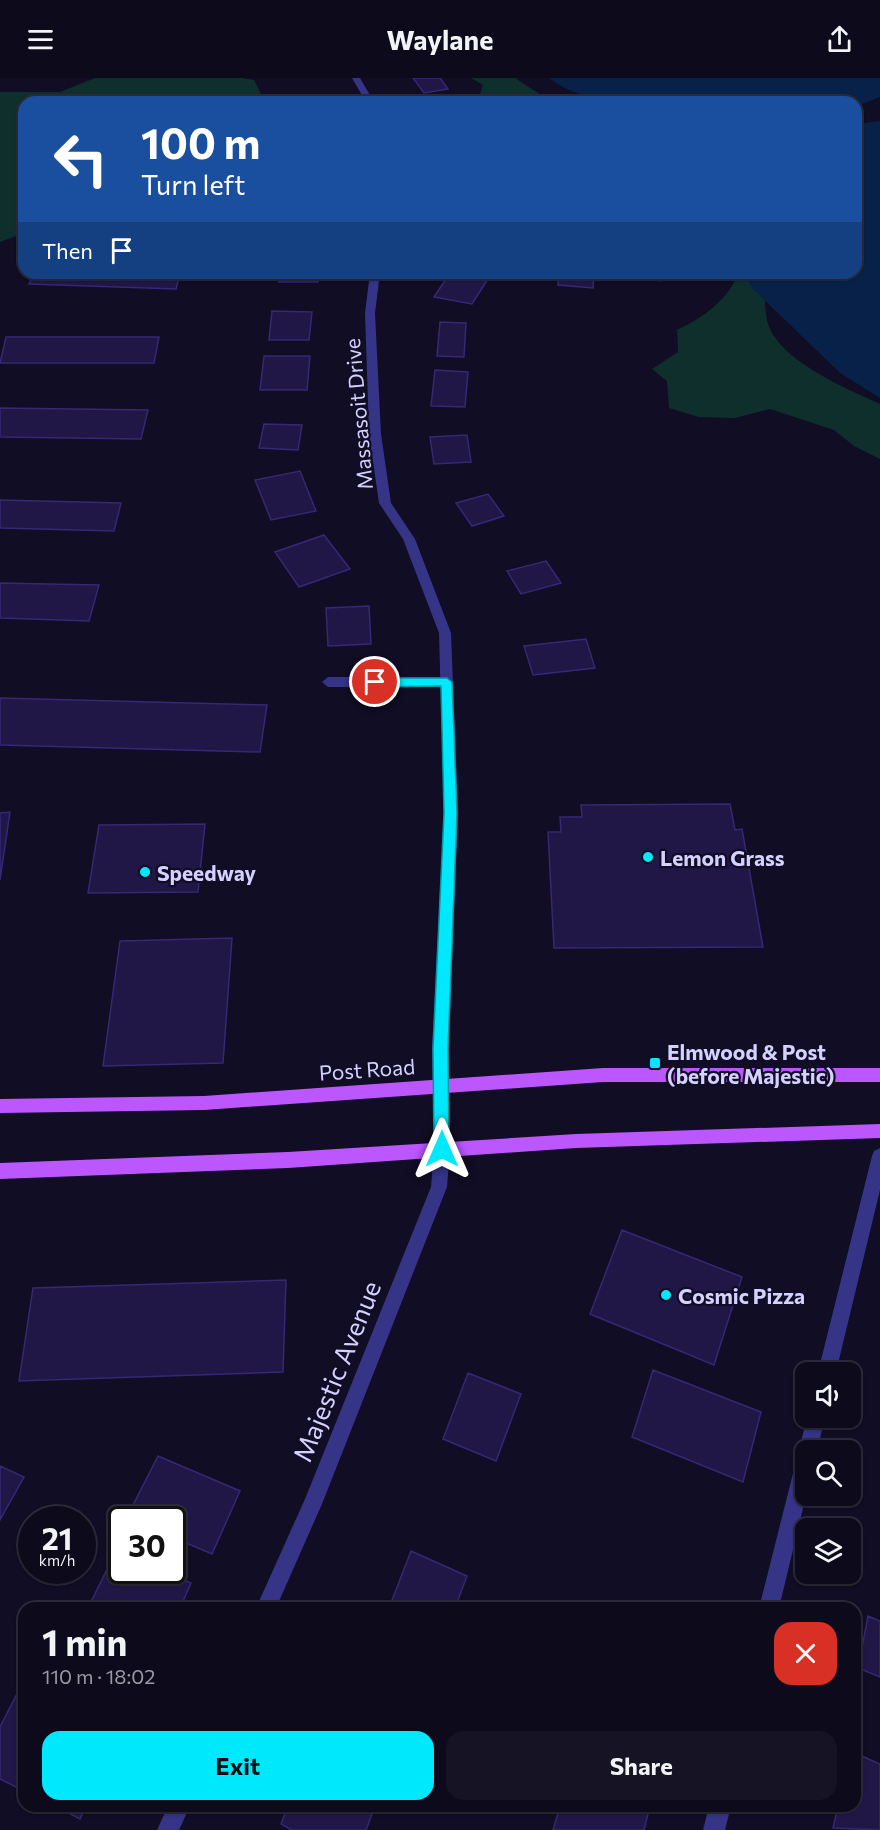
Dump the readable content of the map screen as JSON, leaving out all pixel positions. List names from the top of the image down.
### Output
{
  "streets": {
    "main road": ["Post Road"],
    "street": ["Massasoit Drive", "Majestic Avenue"]
  },
  "crossings": [
    ["Massasoit Drive", "Post Road"],
    ["Massasoit Drive", "Majestic Avenue"]
  ],
  "places": {
    "other": ["Lemon Grass", "Speedway", "Cosmic Pizza"],
    "transit": ["Elmwood & Post (before Majestic)"]
  },
  "page": {
    "header": "Waylane",
    "turn": ["100 m", "Turn left"],
    "then": "Then",
    "speed": "21 km/h",
    "limit": "30",
    "heading": ["1 min", "110 m · 18:02"],
    "buttons": ["Exit", "Share"]
  }
}
